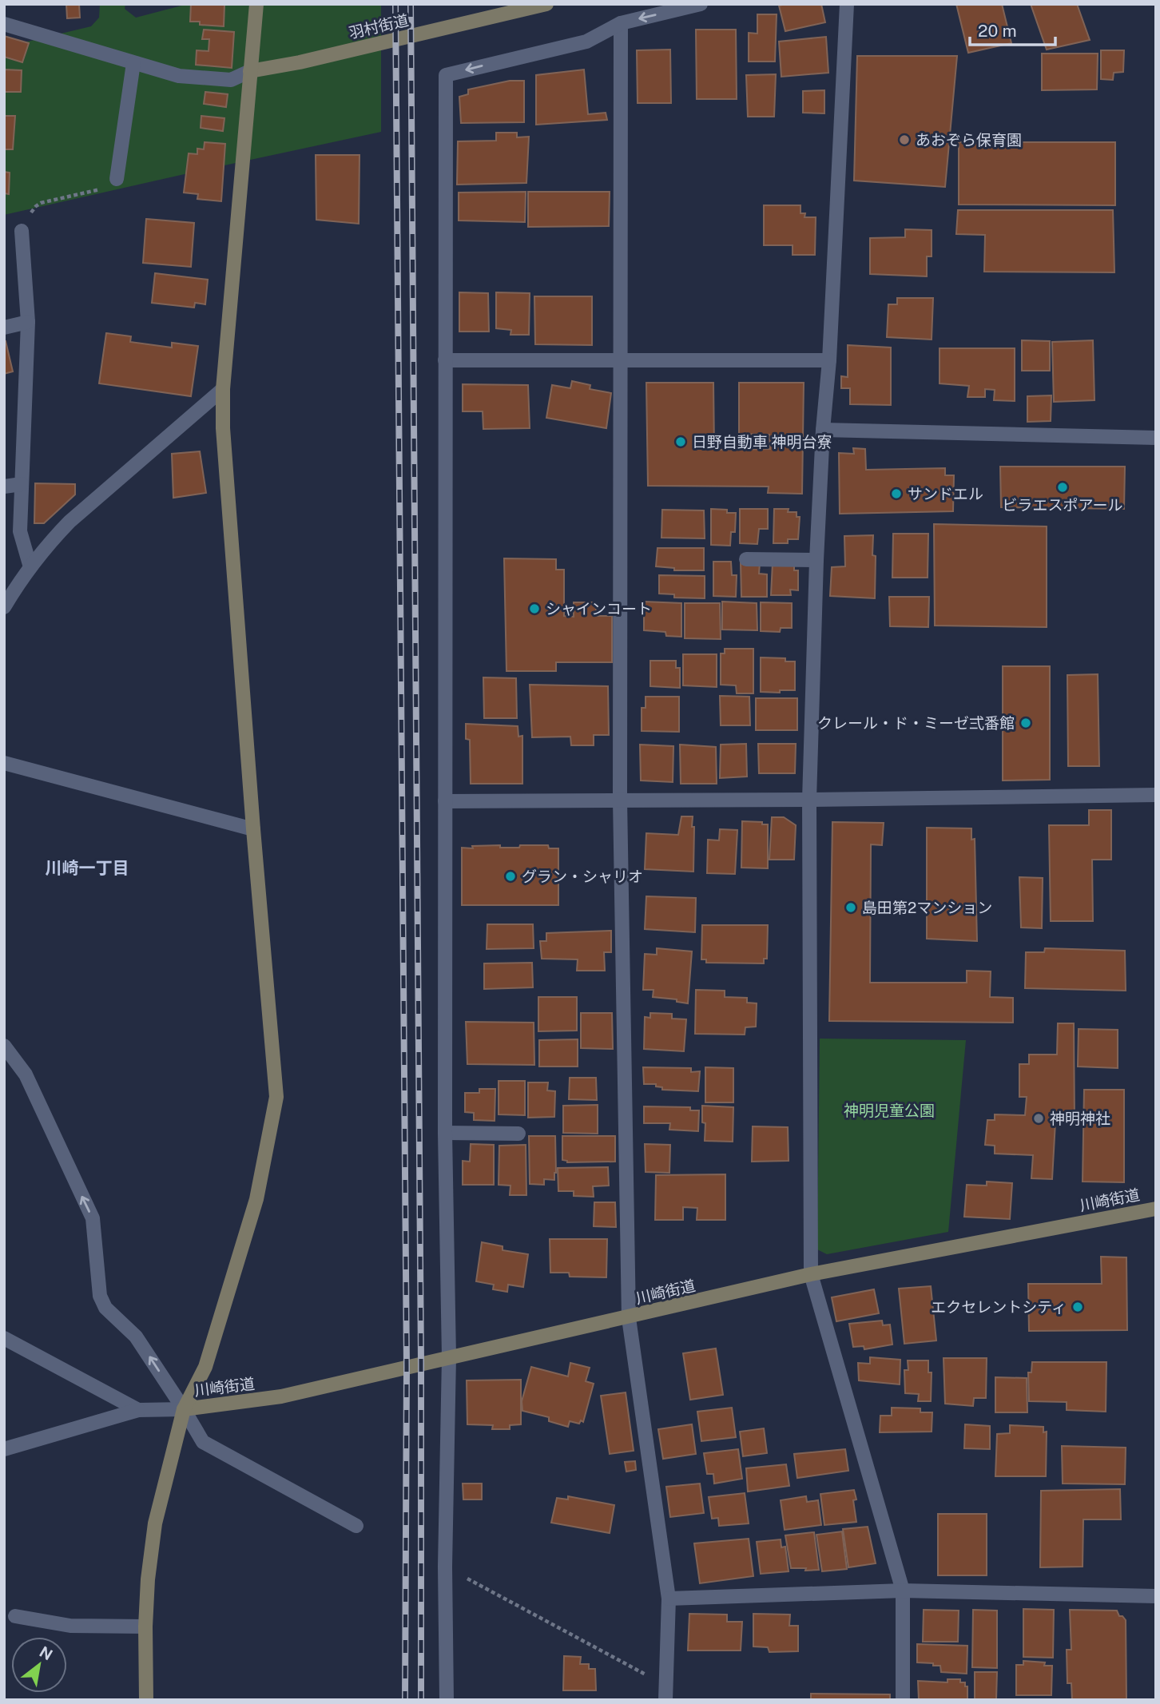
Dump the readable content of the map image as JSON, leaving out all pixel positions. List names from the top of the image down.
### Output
{
  "streets": {
    "street": ["羽村街道", "川崎街道"]
  },
  "districts": ["川崎一丁目"],
  "parks": ["神明児童公園"],
  "places": [
    "あおぞら保育園",
    "日野自動車 神明台寮",
    "ビラエスポアール",
    "サンドエル",
    "シャインコート",
    "クレール・ド・ミーゼ弍番館",
    "グラン・シャリオ",
    "島田第2マンション",
    "神明神社",
    "エクセレントシティ"
  ],
  "scale_bar": "20 m",
  "north": "top right"
}
